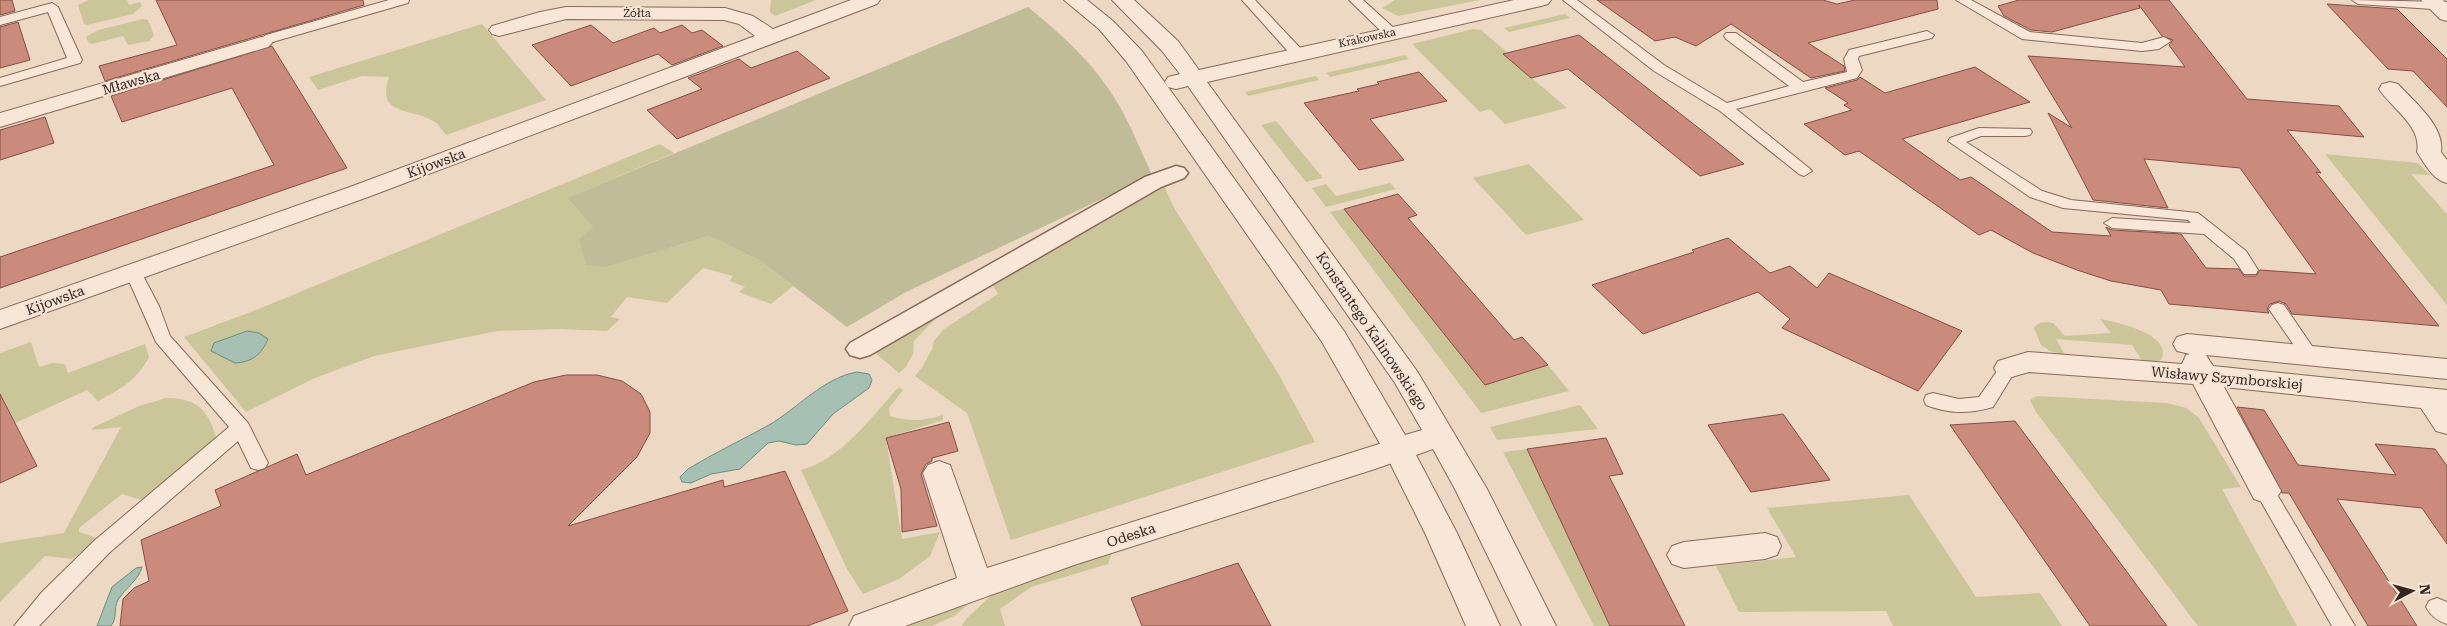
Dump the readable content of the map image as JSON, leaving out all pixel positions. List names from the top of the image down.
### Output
{
  "streets": {
    "street": [
      "Żółta",
      "Krakowska",
      "Mławska",
      "Kijowska",
      "Konstantego Kalinowskiego",
      "Wisławy Szymborskiej",
      "Odeska"
    ]
  },
  "crossings": [
    ["Żółta", "Kijowska"],
    ["Krakowska", "Konstantego Kalinowskiego"],
    ["Konstantego Kalinowskiego", "Odeska"]
  ],
  "north": "right"
}
